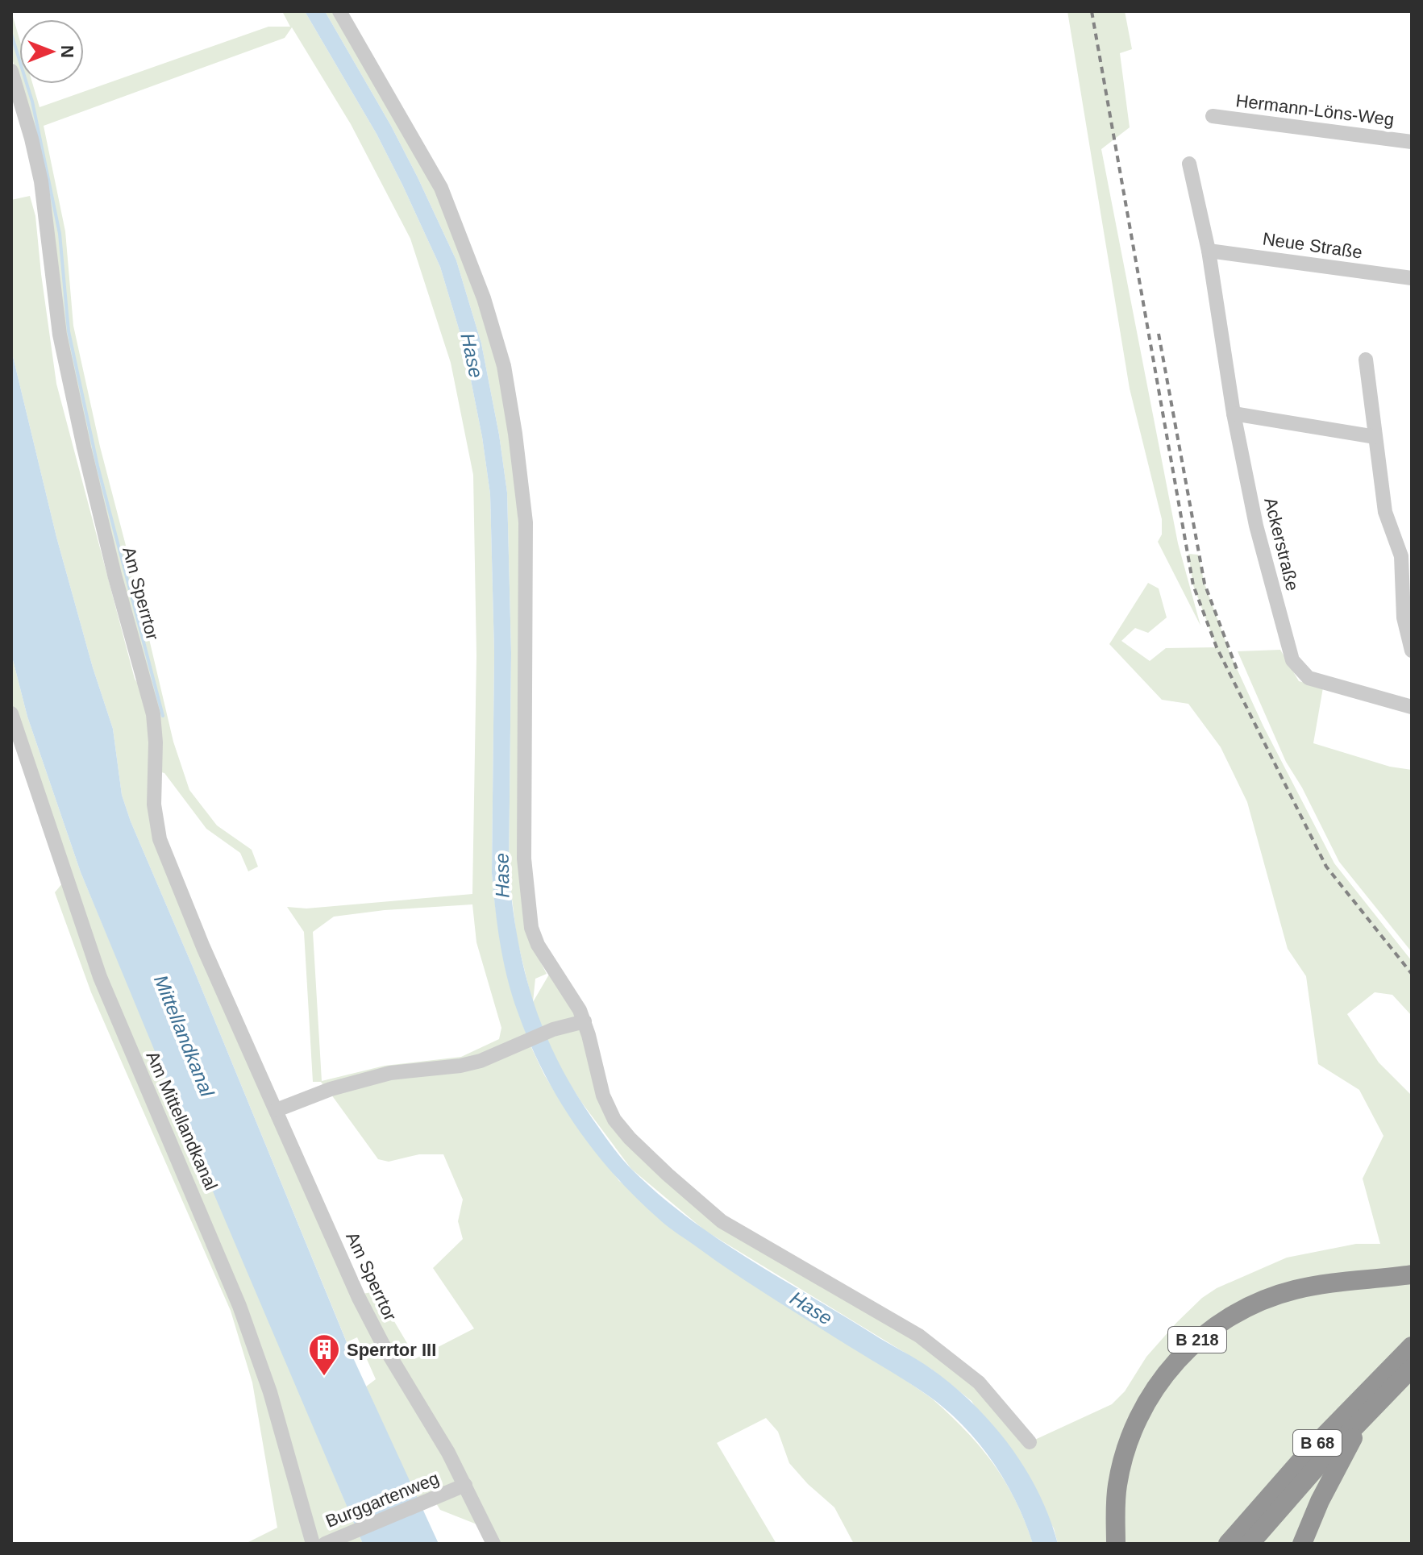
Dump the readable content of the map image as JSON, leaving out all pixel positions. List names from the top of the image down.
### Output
{
  "streets": {
    "highway": ["B 218", "B 68"],
    "street": [
      "Hermann-Löns-Weg",
      "Neue Straße",
      "Ackerstraße",
      "Am Sperrtor",
      "Am Mittellandkanal",
      "Burggartenweg"
    ]
  },
  "crossings": [
    ["Neue Straße", "Ackerstraße"],
    ["Am Sperrtor", "Burggartenweg"]
  ],
  "water": ["Hase", "Mittellandkanal"],
  "places": {
    "building": ["Sperrtor III"]
  },
  "north": "right"
}
